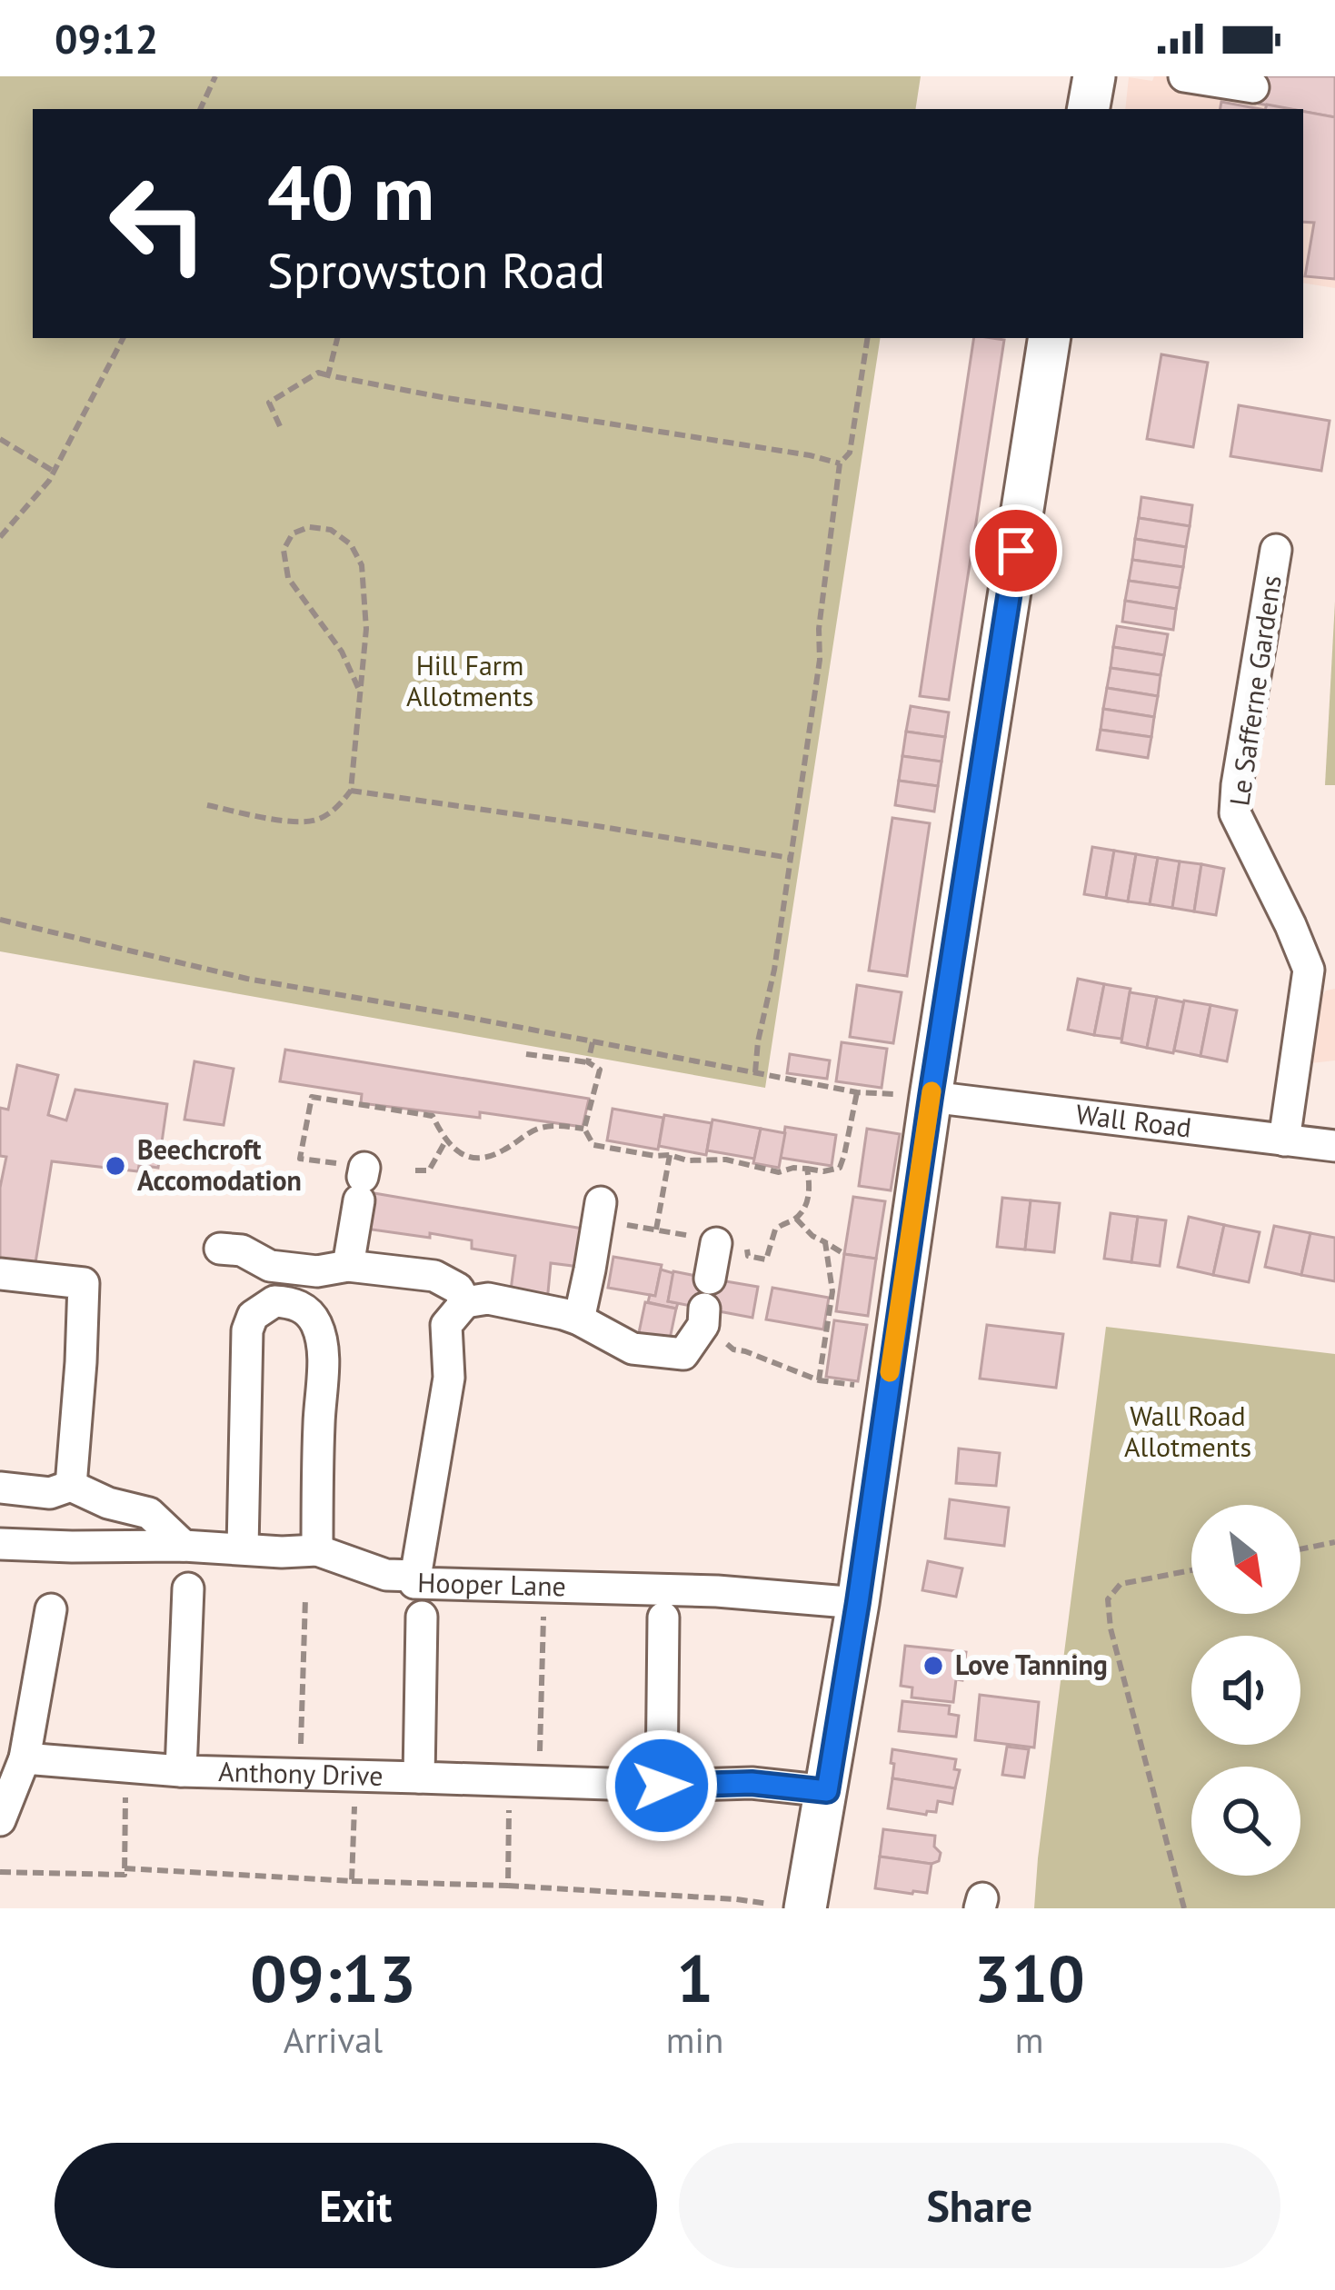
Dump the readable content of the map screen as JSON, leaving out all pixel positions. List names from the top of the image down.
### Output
{
  "streets": {
    "street": [
      "Le Safferne Gardens",
      "Wall Road",
      "Hooper Lane",
      "Anthony Drive"
    ]
  },
  "crossings": [
    ["Le Safferne Gardens", "Wall Road"]
  ],
  "parks": ["Hill Farm Allotments", "Wall Road Allotments"],
  "places": ["Beechcroft Accomodation", "Love Tanning"],
  "north": "bottom right",
  "page": {
    "status": "09:12",
    "turn": ["40 m", "Sprowston Road"],
    "eta": [
      "09:13",
      "Arrival",
      "1",
      "min",
      "310",
      "m"
    ],
    "buttons": ["Exit", "Share"]
  }
}
